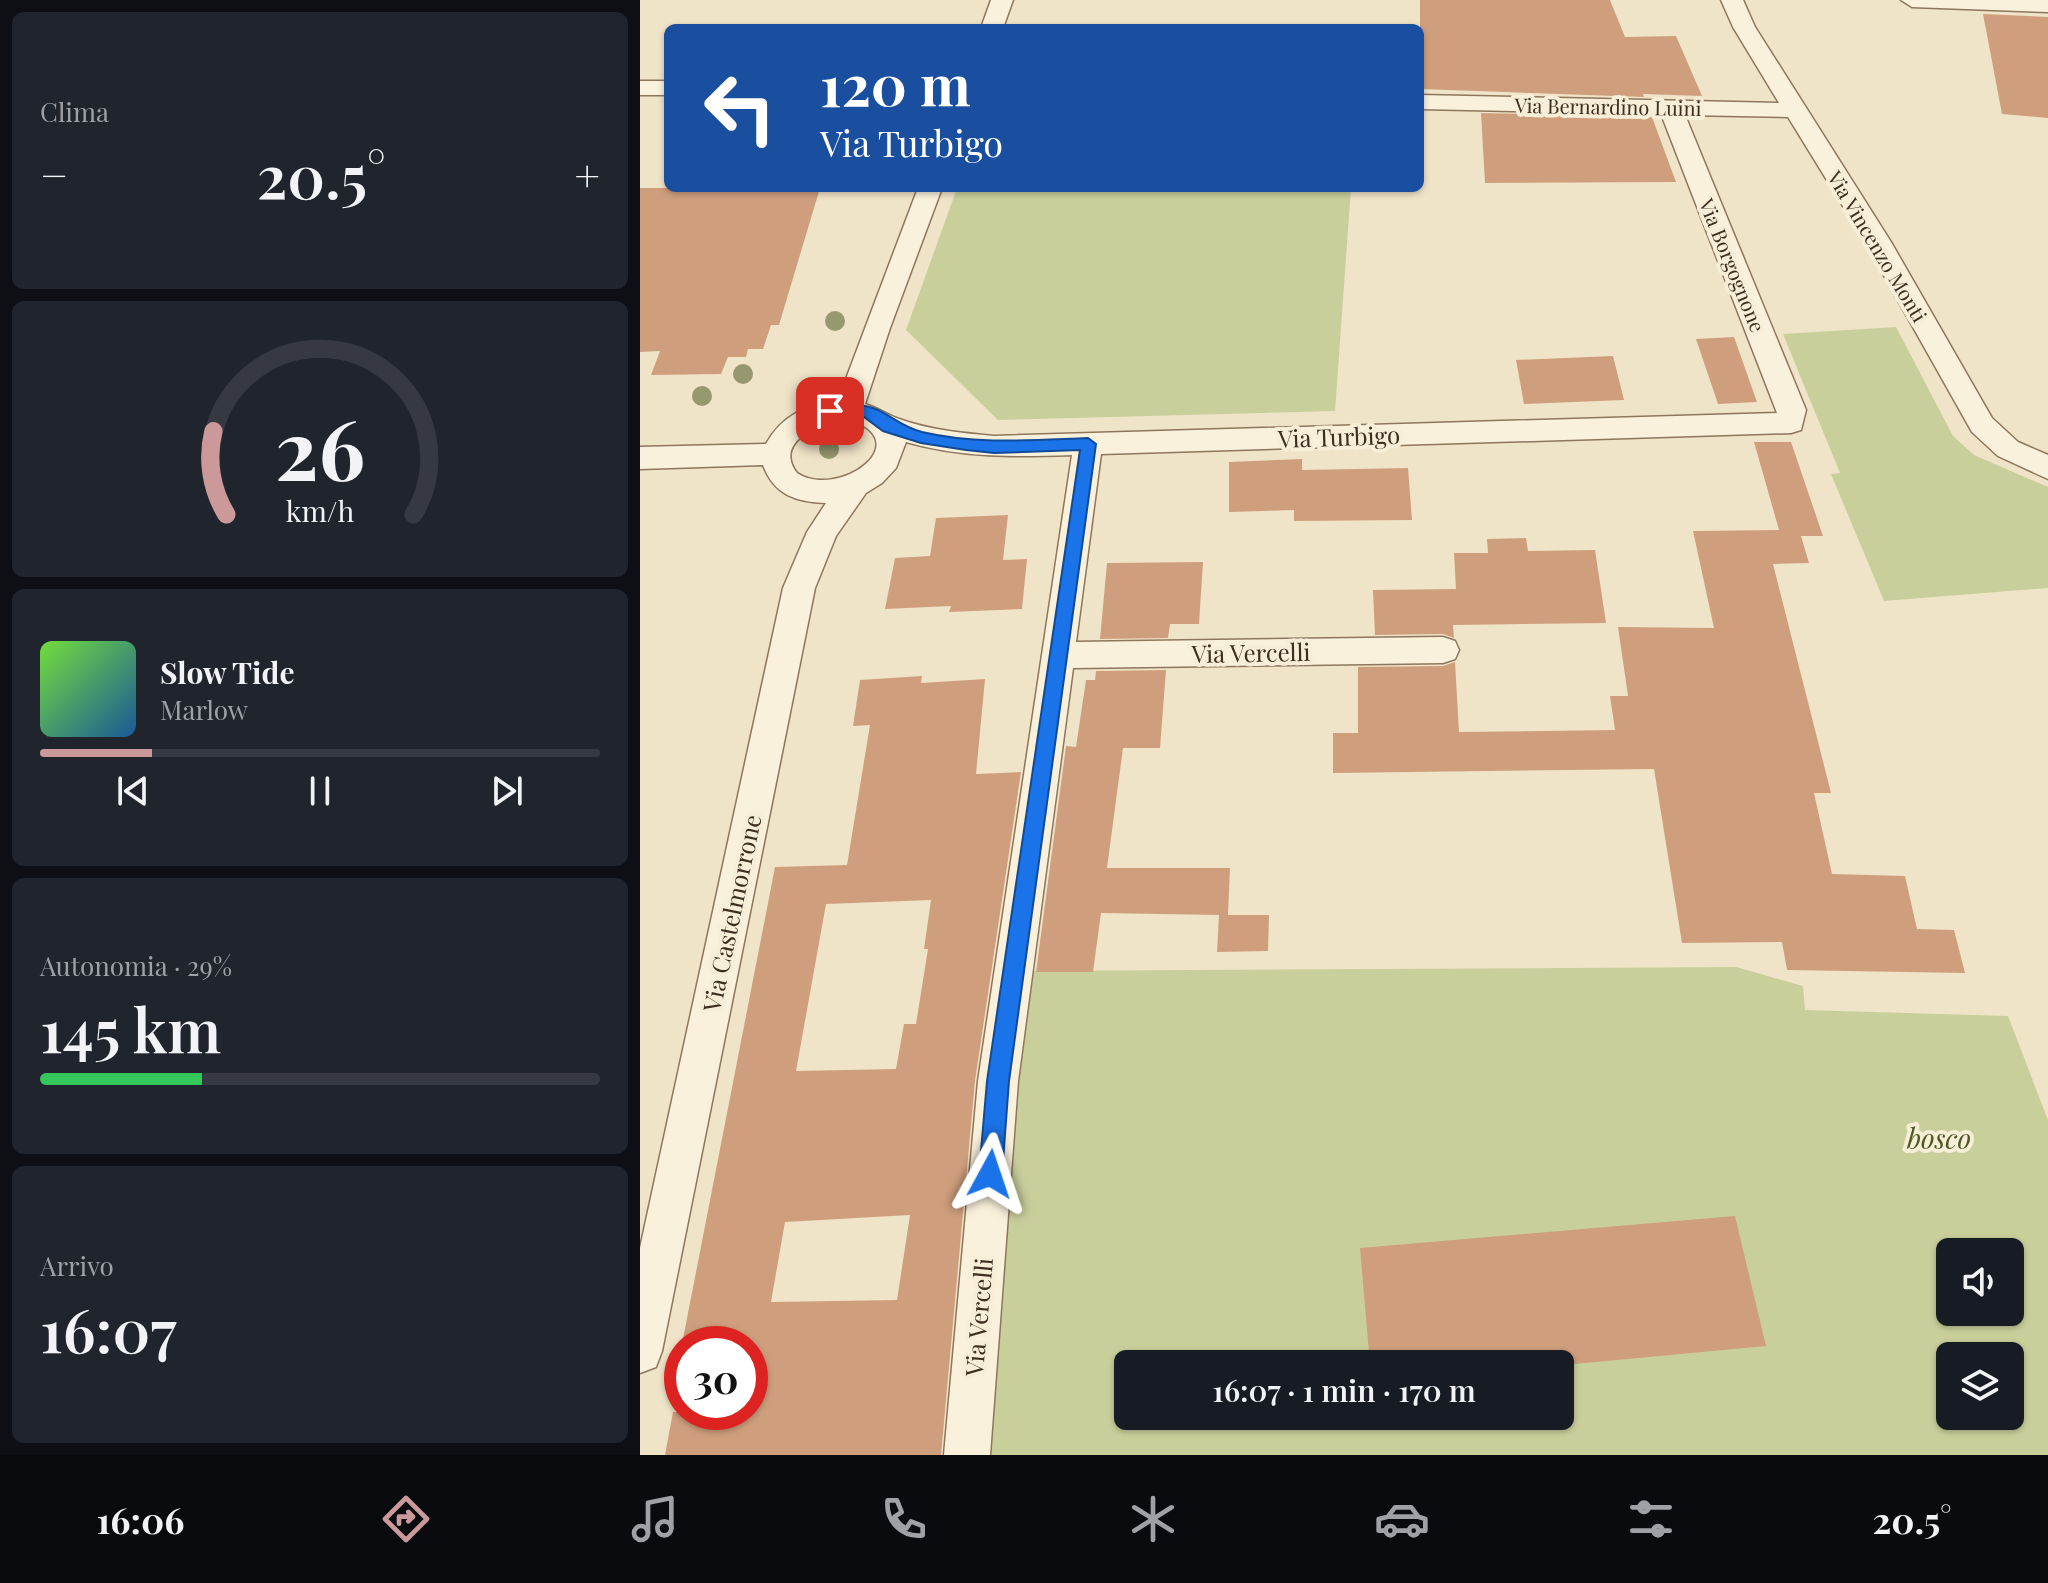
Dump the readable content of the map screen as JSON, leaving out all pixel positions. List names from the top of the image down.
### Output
{
  "streets": {
    "street": [
      "Via Bernardino Luini",
      "Via Vincenzo Monti",
      "Via Borgognone",
      "Via Turbigo",
      "Via Vercelli",
      "Via Castelmorrone"
    ]
  },
  "crossings": [
    ["Via Bernardino Luini", "Via Vincenzo Monti"],
    ["Via Bernardino Luini", "Via Borgognone"],
    ["Via Borgognone", "Via Turbigo"],
    ["Via Turbigo", "Via Vercelli"],
    ["Via Turbigo", "Via Castelmorrone"]
  ],
  "parks": ["bosco"],
  "page": {
    "tile": [
      "Clima",
      ["Autonomia · 29%", "145 km"],
      ["Arrivo", "16:07"]
    ],
    "turn": ["120 m", "Via Turbigo"],
    "heat": ["−", "20.5°", "+"],
    "song": ["Slow Tide", "Marlow"],
    "limit": "30",
    "trip": "16:07 · 1 min · 170 m",
    "tabs": ["16:06", "20.5°"],
    "gauge": ["26", "km/h"]
  }
}
